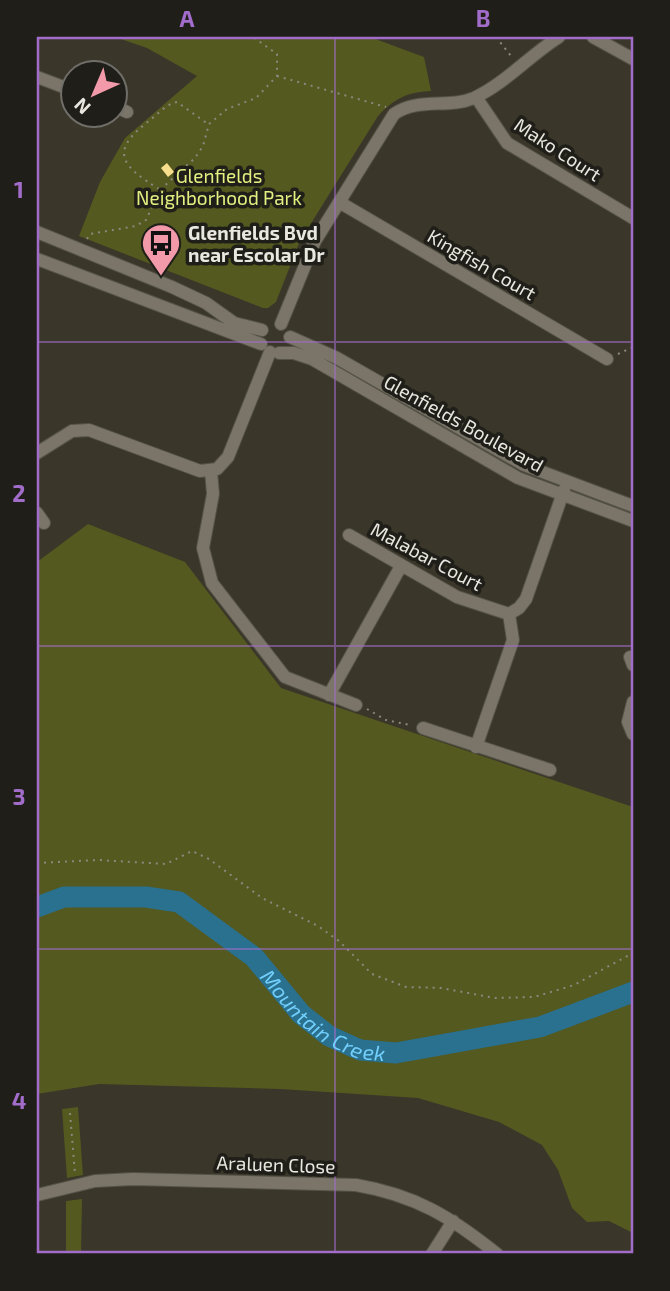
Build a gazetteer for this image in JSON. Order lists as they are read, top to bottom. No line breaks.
{"streets":{"street":["Mako Court","Kingfish Court","Glenfields Boulevard","Malabar Court","Araluen Close"]},"water":["Mountain Creek"],"parks":["Glenfields Neighborhood Park"],"places":{"bus stop":["Glenfields Bvd near Escolar Dr"]},"north":"bottom left","grid":{"columns":["A","B"],"rows":["1","2","3","4"]}}
